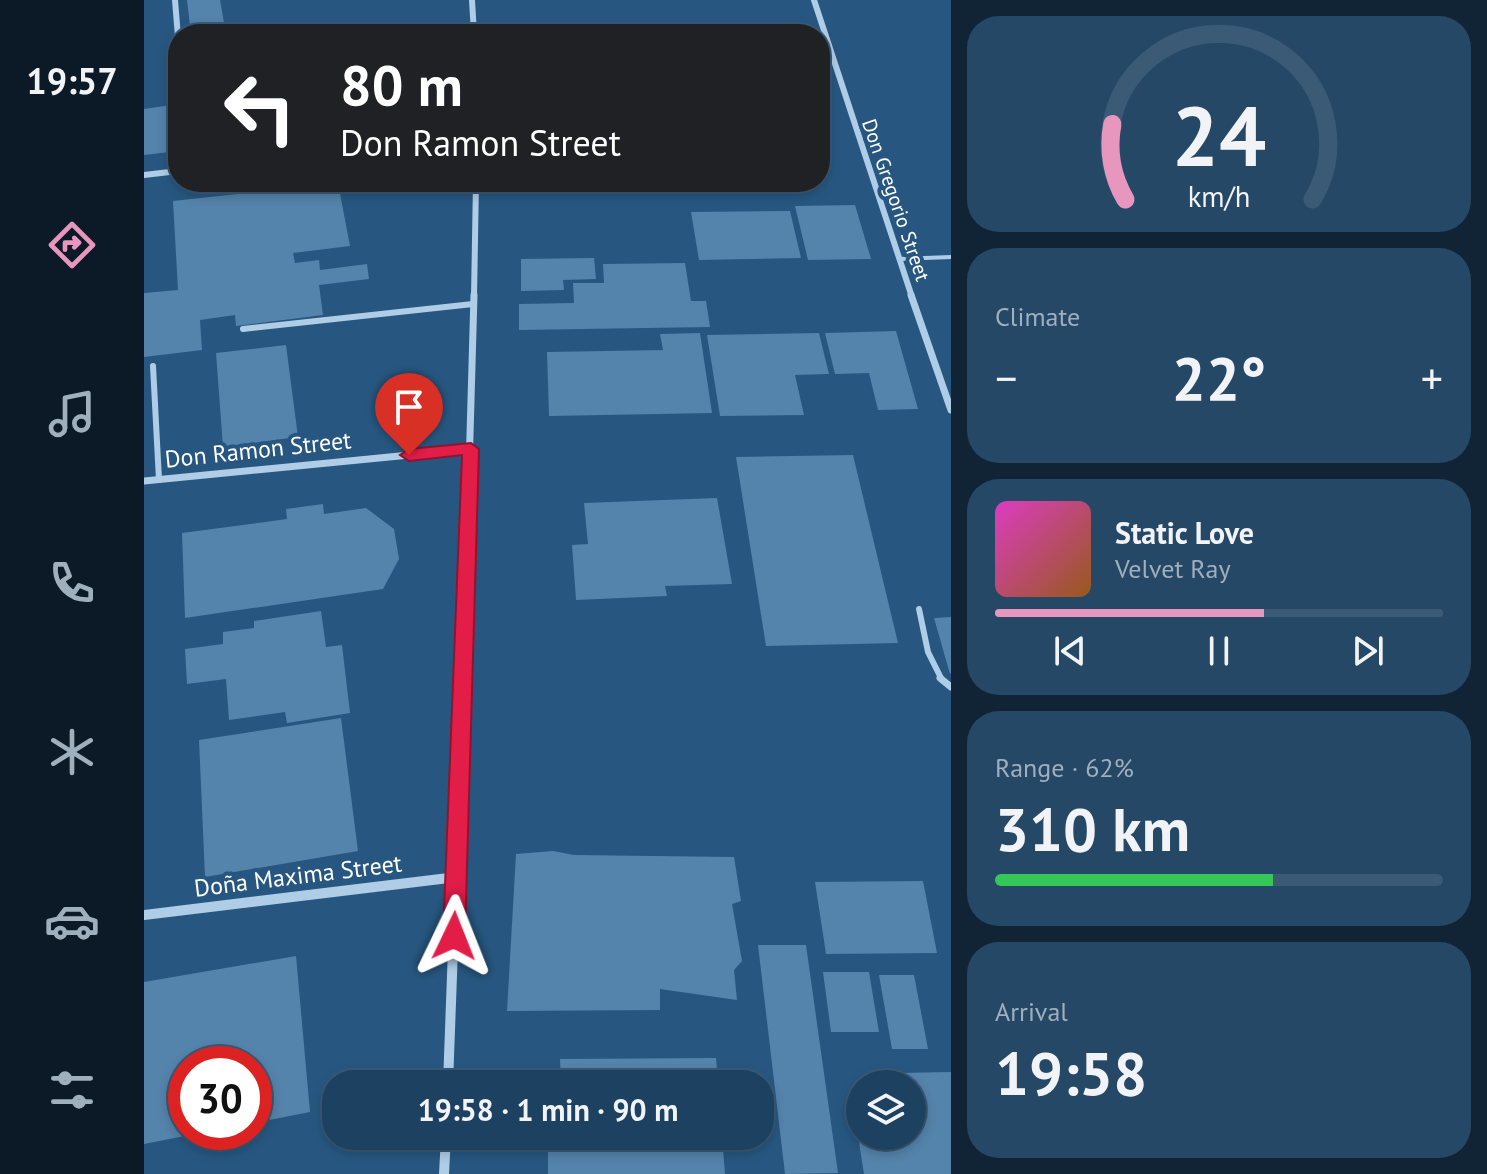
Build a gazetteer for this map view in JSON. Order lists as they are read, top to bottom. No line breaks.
{"streets":{"street":["Don Gregorio Street","Don Ramon Street","Doña Maxima Street"]},"page":{"tabs":"19:57","turn":["80 m","Don Ramon Street"],"tile":["Climate",["Range · 62%","310 km"],["Arrival","19:58"]],"heat":["−","22°","+"],"song":["Static Love","Velvet Ray"],"limit":"30","trip":"19:58 · 1 min · 90 m","gauge":["24","km/h"]}}
